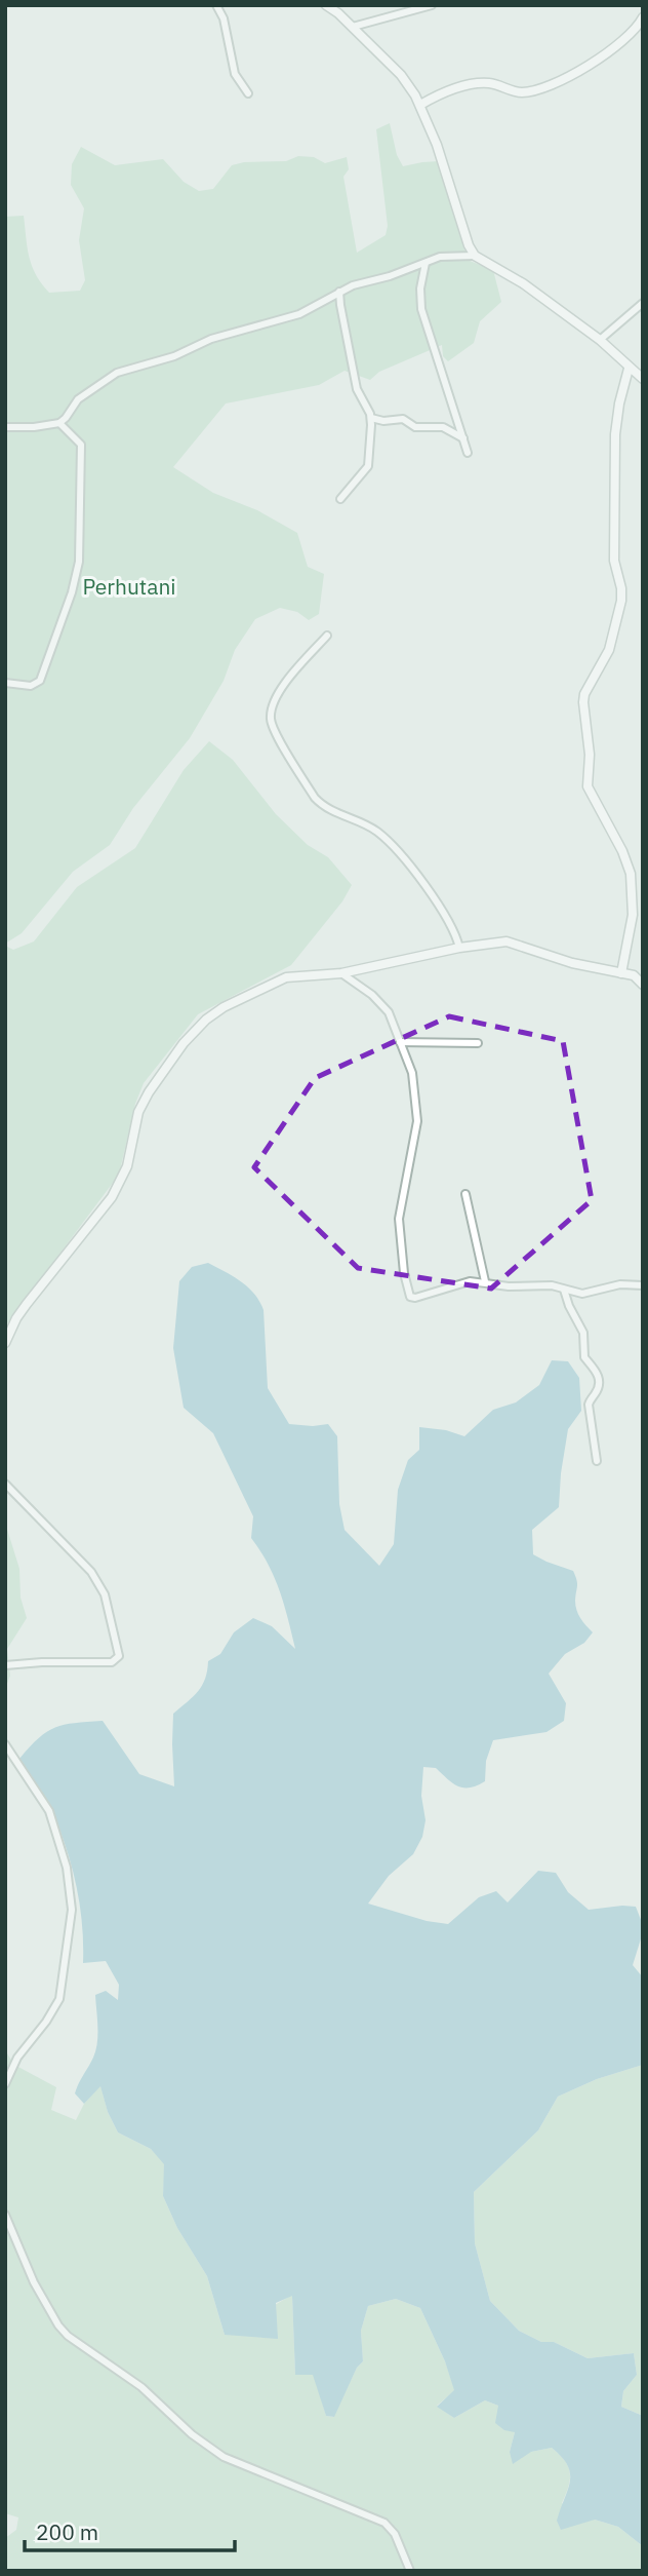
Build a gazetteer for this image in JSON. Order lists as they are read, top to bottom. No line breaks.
{"parks":["Perhutani"],"scale_bar":"200 m"}
